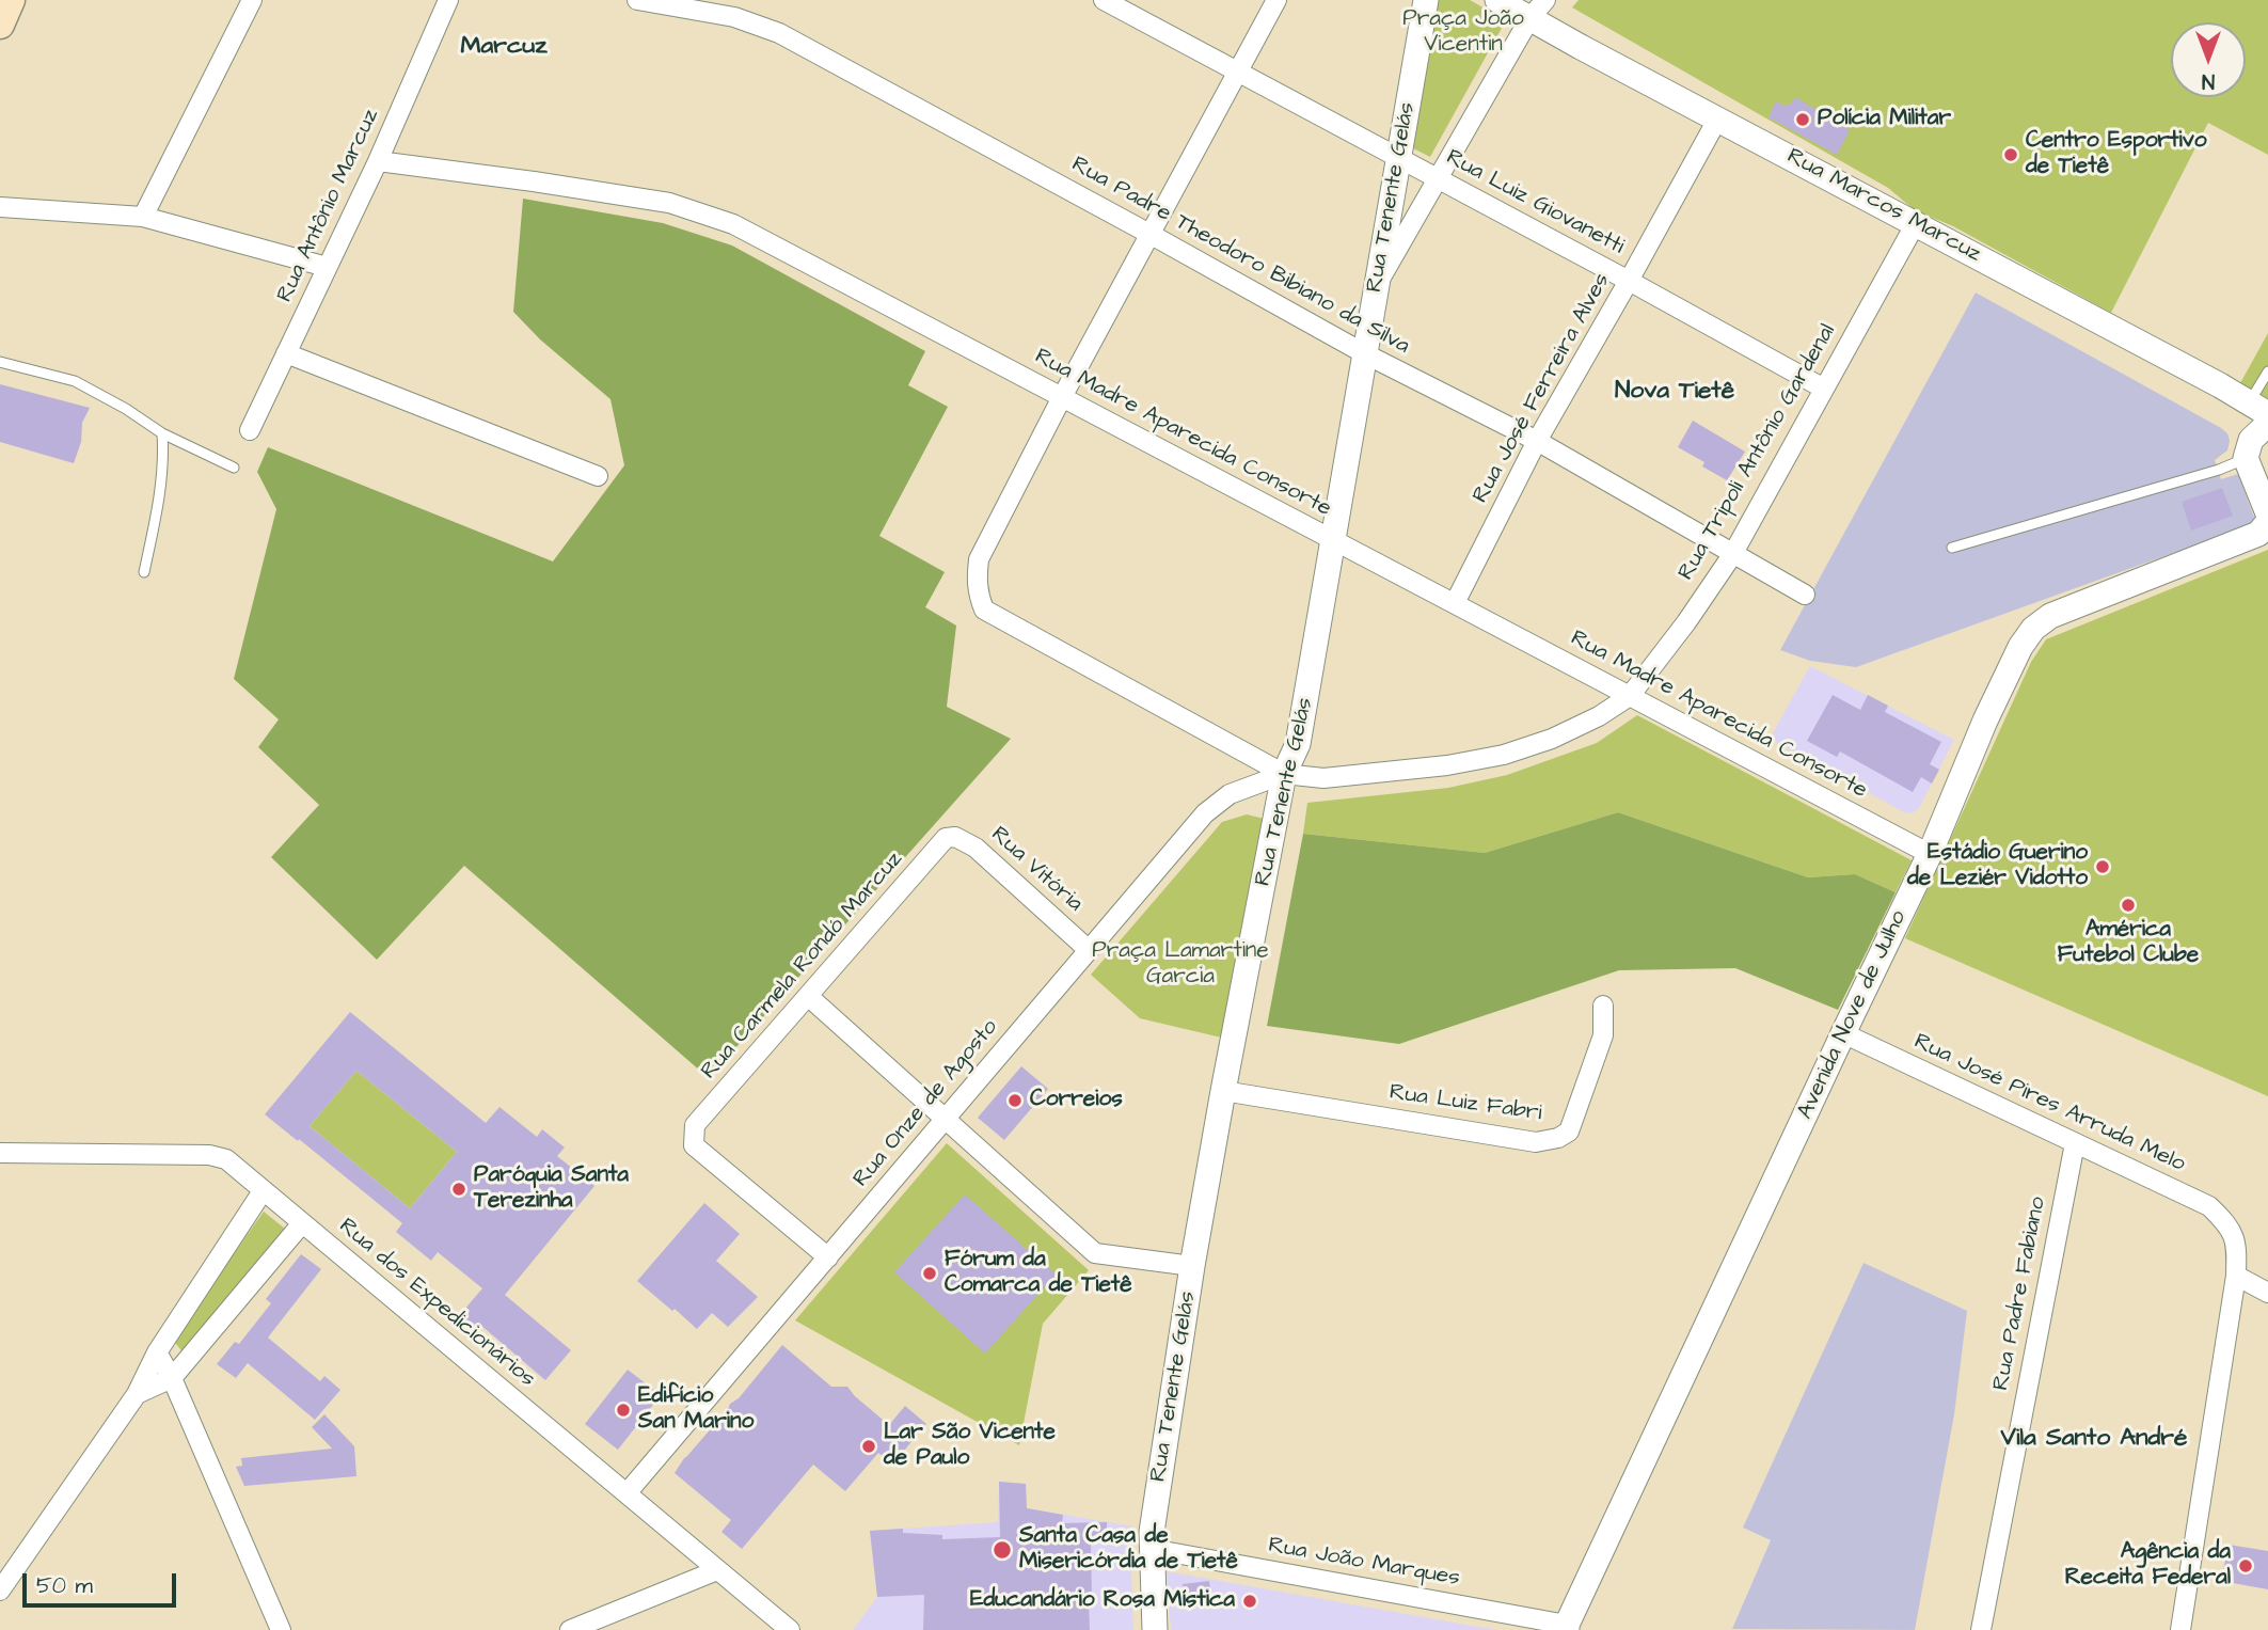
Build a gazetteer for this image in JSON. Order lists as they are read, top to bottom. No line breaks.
{"streets":{"street":["Rua Tenente Gelás","Rua Luiz Giovanetti","Rua Antônio Marcuz","Rua Marcos Marcuz","Rua Padre Theodoro Bibiano da Silva","Rua José Ferreira Alves","Rua Madre Aparecida Consorte","Rua Tripoli Antônio Gardenal","Rua Vitória","Rua Carmela Rondó Marcuz","Avenida Nove de Julho","Rua Onze de Agosto","Rua Luiz Fabri","Rua José Pires Arruda Melo","Rua Padre Fabiano","Rua dos Expedicionários","Rua João Marques"]},"crossings":[["Rua Tenente Gelás","Rua Luiz Giovanetti"],["Rua Tenente Gelás","Rua Padre Theodoro Bibiano da Silva"],["Rua Tenente Gelás","Rua Madre Aparecida Consorte"],["Rua Tenente Gelás","Rua Tripoli Antônio Gardenal"],["Rua Tenente Gelás","Rua Onze de Agosto"],["Rua Tenente Gelás","Rua Luiz Fabri"],["Rua Tenente Gelás","Rua João Marques"],["Rua Luiz Giovanetti","Rua José Ferreira Alves"],["Rua Luiz Giovanetti","Rua Tripoli Antônio Gardenal"],["Rua Antônio Marcuz","Rua Madre Aparecida Consorte"],["Rua Marcos Marcuz","Rua José Ferreira Alves"],["Rua Marcos Marcuz","Rua Tripoli Antônio Gardenal"],["Rua Padre Theodoro Bibiano da Silva","Rua José Ferreira Alves"],["Rua Padre Theodoro Bibiano da Silva","Rua Tripoli Antônio Gardenal"],["Rua José Ferreira Alves","Rua Madre Aparecida Consorte"],["Rua Madre Aparecida Consorte","Rua Tripoli Antônio Gardenal"],["Rua Madre Aparecida Consorte","Avenida Nove de Julho"],["Rua Tripoli Antônio Gardenal","Rua Onze de Agosto"],["Rua Vitória","Rua Carmela Rondó Marcuz"],["Rua Vitória","Rua Onze de Agosto"],["Rua Carmela Rondó Marcuz","Rua Onze de Agosto"],["Avenida Nove de Julho","Rua José Pires Arruda Melo"],["Avenida Nove de Julho","Rua João Marques"],["Rua Onze de Agosto","Rua dos Expedicionários"],["Rua José Pires Arruda Melo","Rua Padre Fabiano"]],"districts":["Marcuz","Nova Tietê","Vila Santo André"],"parks":["Praça João Vicentin","Praça Lamartine Garcia"],"places":["Polícia Militar","Centro Esportivo de Tietê","Estádio Guerino de Leziér Vidotto","América Futebol Clube","Correios","Paróquia Santa Terezinha","Fórum da Comarca de Tietê","Edifício San Marino","Lar São Vicente de Paulo","Santa Casa de Misericórdia de Tietê","Agência da Receita Federal","Educandário Rosa Mística"],"scale_bar":"50 m","north":"bottom"}
